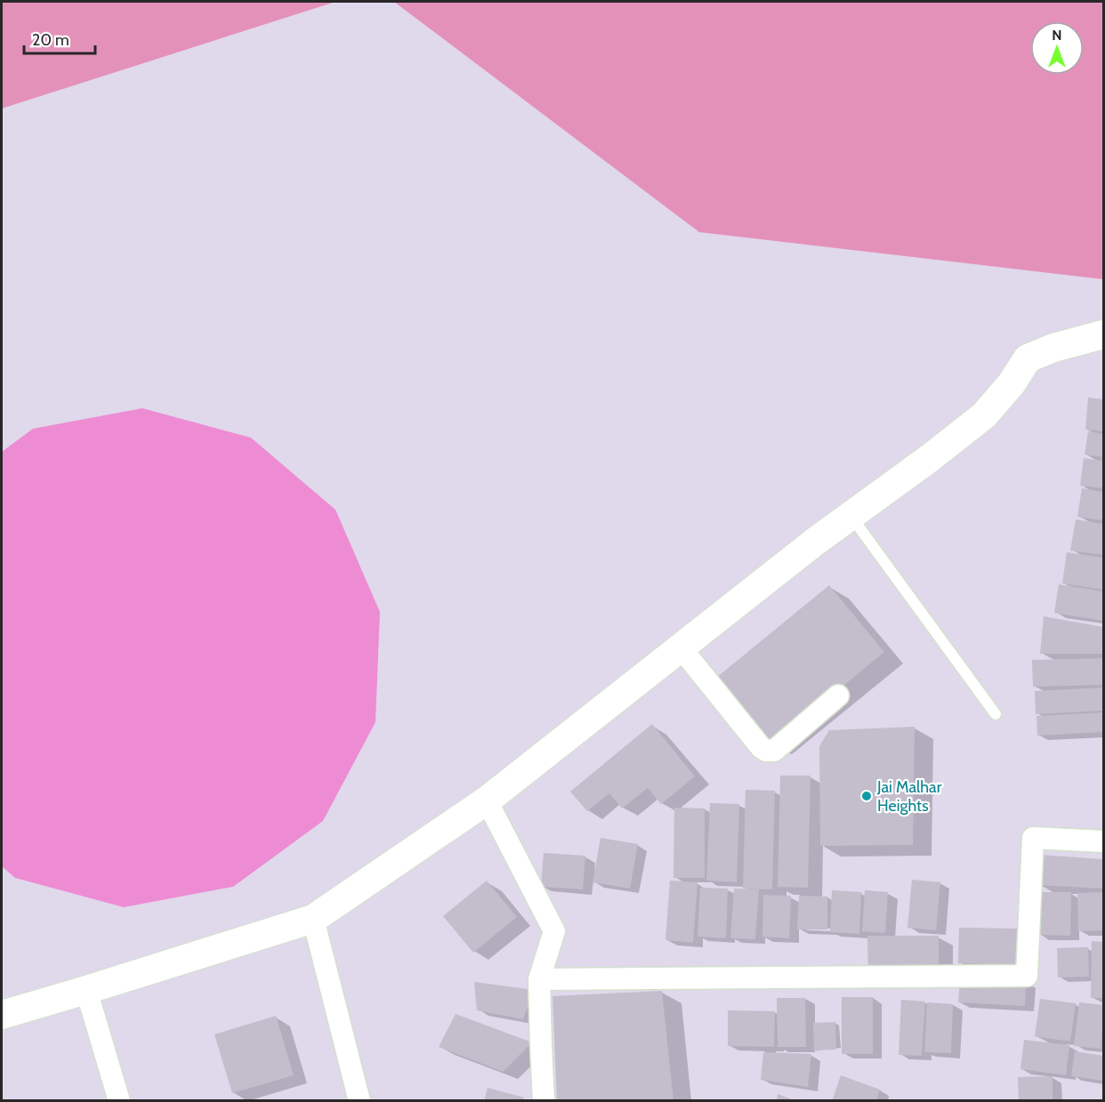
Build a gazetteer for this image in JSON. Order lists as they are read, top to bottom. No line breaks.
{"places":["Jai Malhar Heights"],"scale_bar":"20 m","north":"top"}
